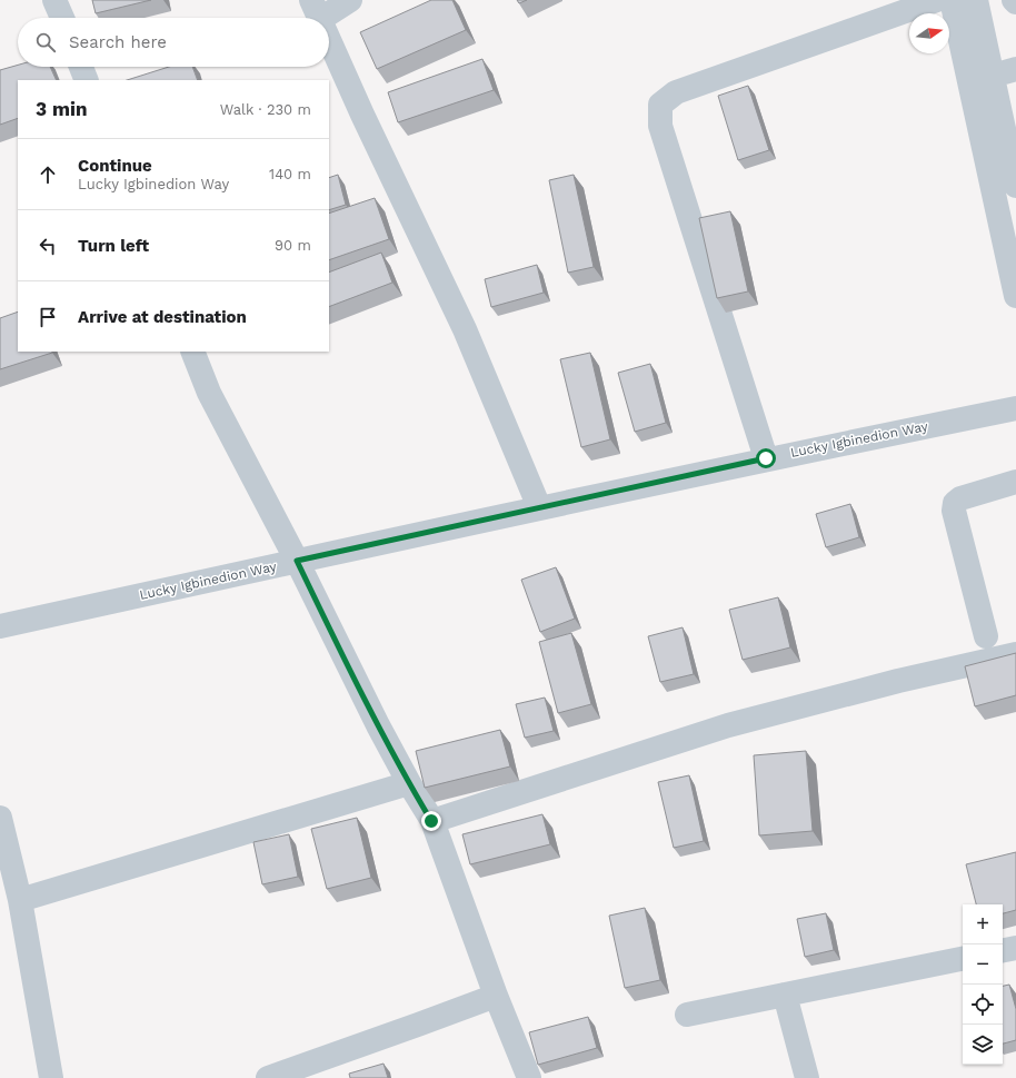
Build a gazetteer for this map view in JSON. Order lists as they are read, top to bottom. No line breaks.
{"streets":{"street":["Lucky Igbinedion Way"]},"north":"right","page":{"search":"Search here","heading":["3 min","Walk · 230 m"],"list":[["Continue","Lucky Igbinedion Way","140 m"],["Turn left","90 m"],"Arrive at destination"],"map_buttons":["+","−"]}}
